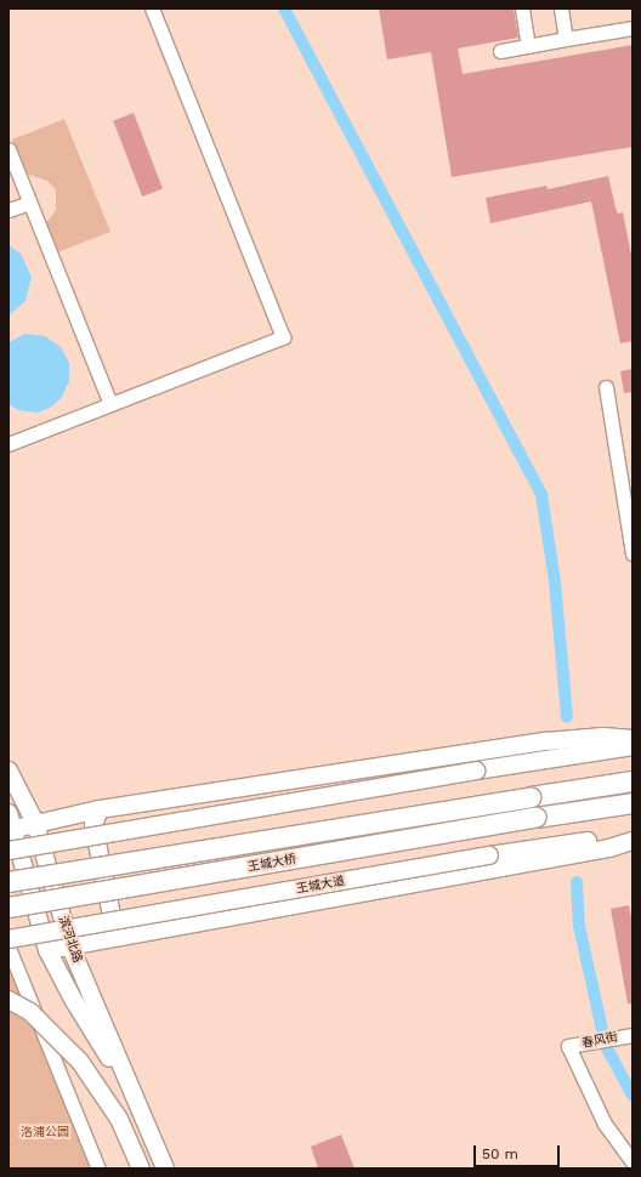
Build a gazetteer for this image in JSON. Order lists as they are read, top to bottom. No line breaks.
{"streets":{"highway":["王城大桥"],"main road":["王城大道","滨河北路"],"street":["春风街"]},"parks":["洛浦公园"],"scale_bar":"50 m"}
